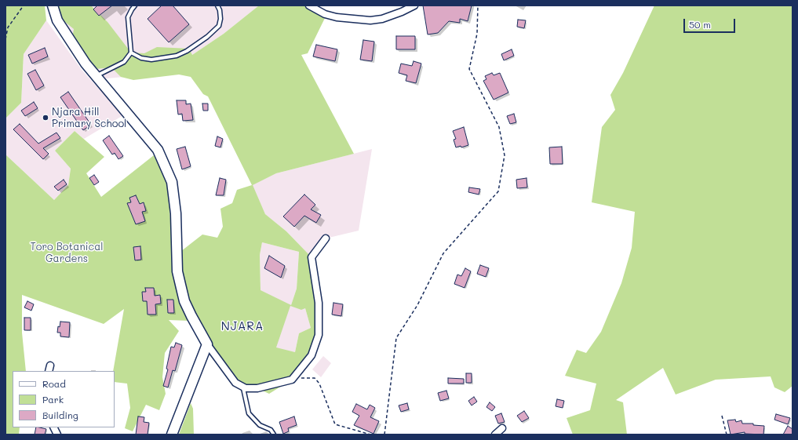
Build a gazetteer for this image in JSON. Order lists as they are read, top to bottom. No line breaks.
{"districts":["NJARA"],"parks":["Toro Botanical Gardens"],"places":["Njara Hill Primary School"],"legend":["Road","Park","Building"],"scale_bar":"50 m"}
